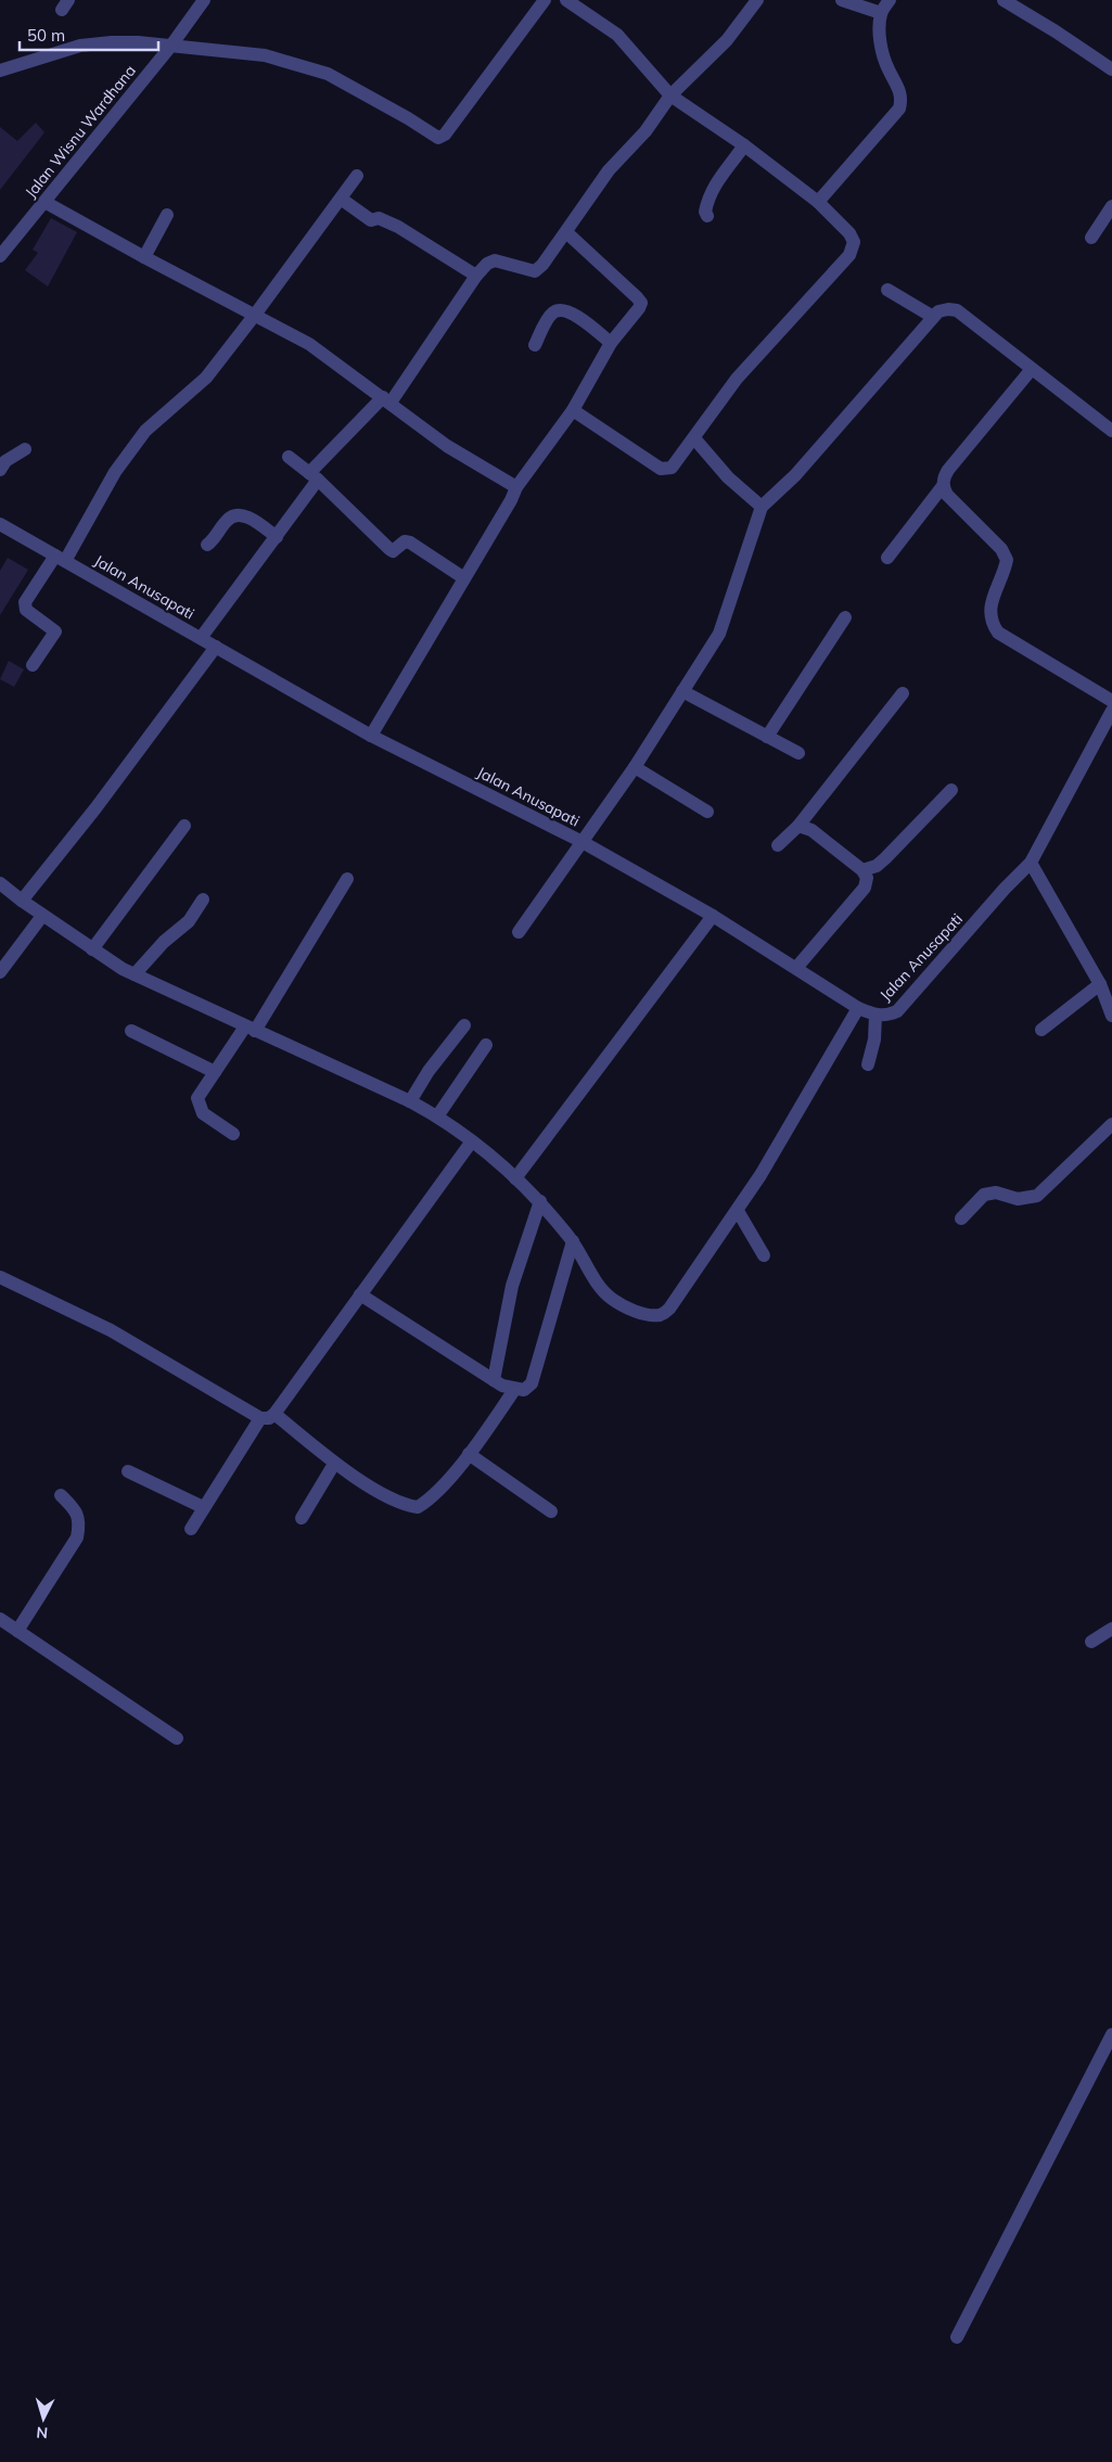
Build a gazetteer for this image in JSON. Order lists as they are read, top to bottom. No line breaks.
{"streets":{"street":["Jalan Wisnu Wardhana","Jalan Anusapati"]},"scale_bar":"50 m","north":"bottom"}
